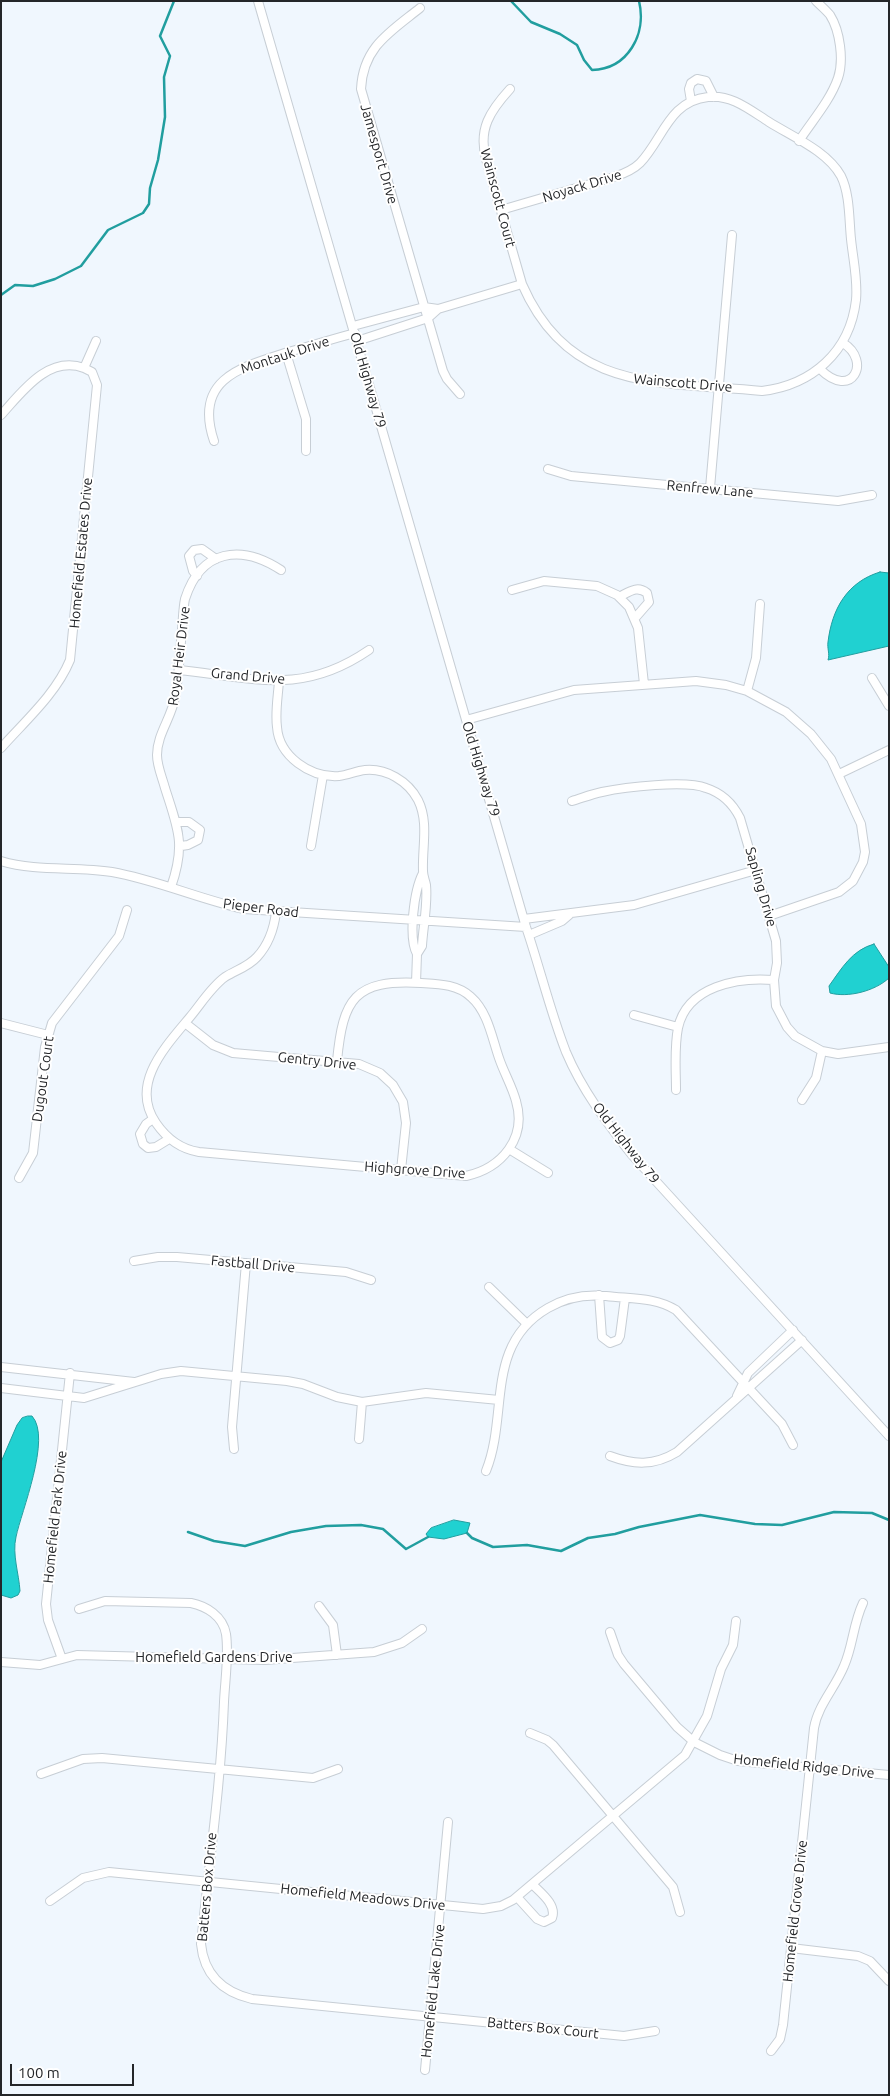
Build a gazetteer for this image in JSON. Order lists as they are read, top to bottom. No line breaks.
{"streets":{"street":["Jamesport Drive","Noyack Drive","Wainscott Court","Montauk Drive","Old Highway 79","Wainscott Drive","Renfrew Lane","Homefield Estates Drive","Royal Heir Drive","Grand Drive","Sapling Drive","Pieper Road","Gentry Drive","Dugout Court","Highgrove Drive","Fastball Drive","Homefield Park Drive","Homefield Gardens Drive","Homefield Ridge Drive","Batters Box Drive","Homefield Meadows Drive","Homefield Grove Drive","Homefield Lake Drive","Batters Box Court"]},"crossings":[["Noyack Drive","Wainscott Court"],["Noyack Drive","Wainscott Drive"],["Wainscott Court","Wainscott Drive"],["Montauk Drive","Old Highway 79"],["Old Highway 79","Pieper Road"],["Royal Heir Drive","Grand Drive"],["Royal Heir Drive","Pieper Road"],["Pieper Road","Highgrove Drive"],["Gentry Drive","Highgrove Drive"],["Homefield Park Drive","Homefield Gardens Drive"],["Homefield Gardens Drive","Batters Box Drive"],["Homefield Ridge Drive","Homefield Meadows Drive"],["Homefield Ridge Drive","Homefield Grove Drive"],["Batters Box Drive","Homefield Meadows Drive"],["Batters Box Drive","Homefield Lake Drive"],["Batters Box Drive","Batters Box Court"],["Homefield Meadows Drive","Homefield Lake Drive"],["Homefield Lake Drive","Batters Box Court"]],"scale_bar":"100 m"}
